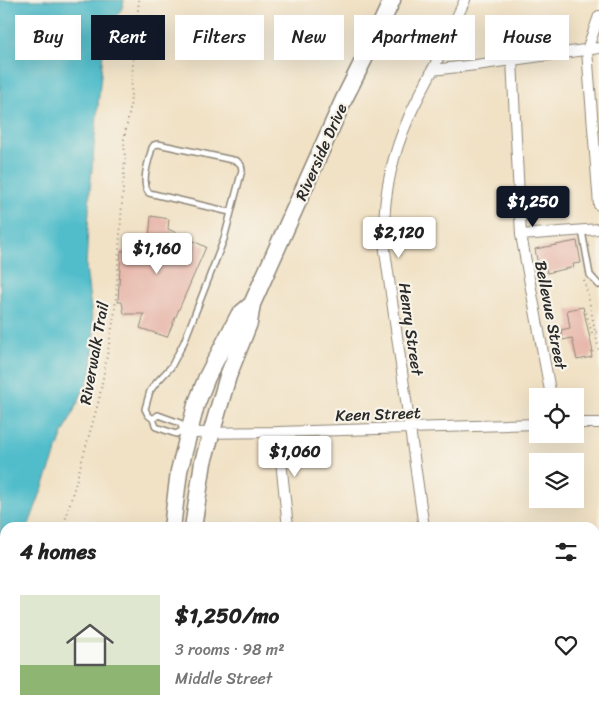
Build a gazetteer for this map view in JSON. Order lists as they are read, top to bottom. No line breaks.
{"streets":{"main road":["Riverside Drive"],"street":["Bellevue Street","Henry Street","Keen Street"],"path":["Riverwalk Trail"]},"crossings":[["Riverside Drive","Keen Street"],["Henry Street","Keen Street"]],"page":{"chip":["Buy","Rent","Filters","New","Apartment","House"],"price":["$1,250","$2,120","$1,160","$1,060"],"heading":"4 homes","list":[{"name":"$1,250/mo","note":"3 rooms · 98 m² · Middle Street"}]}}
